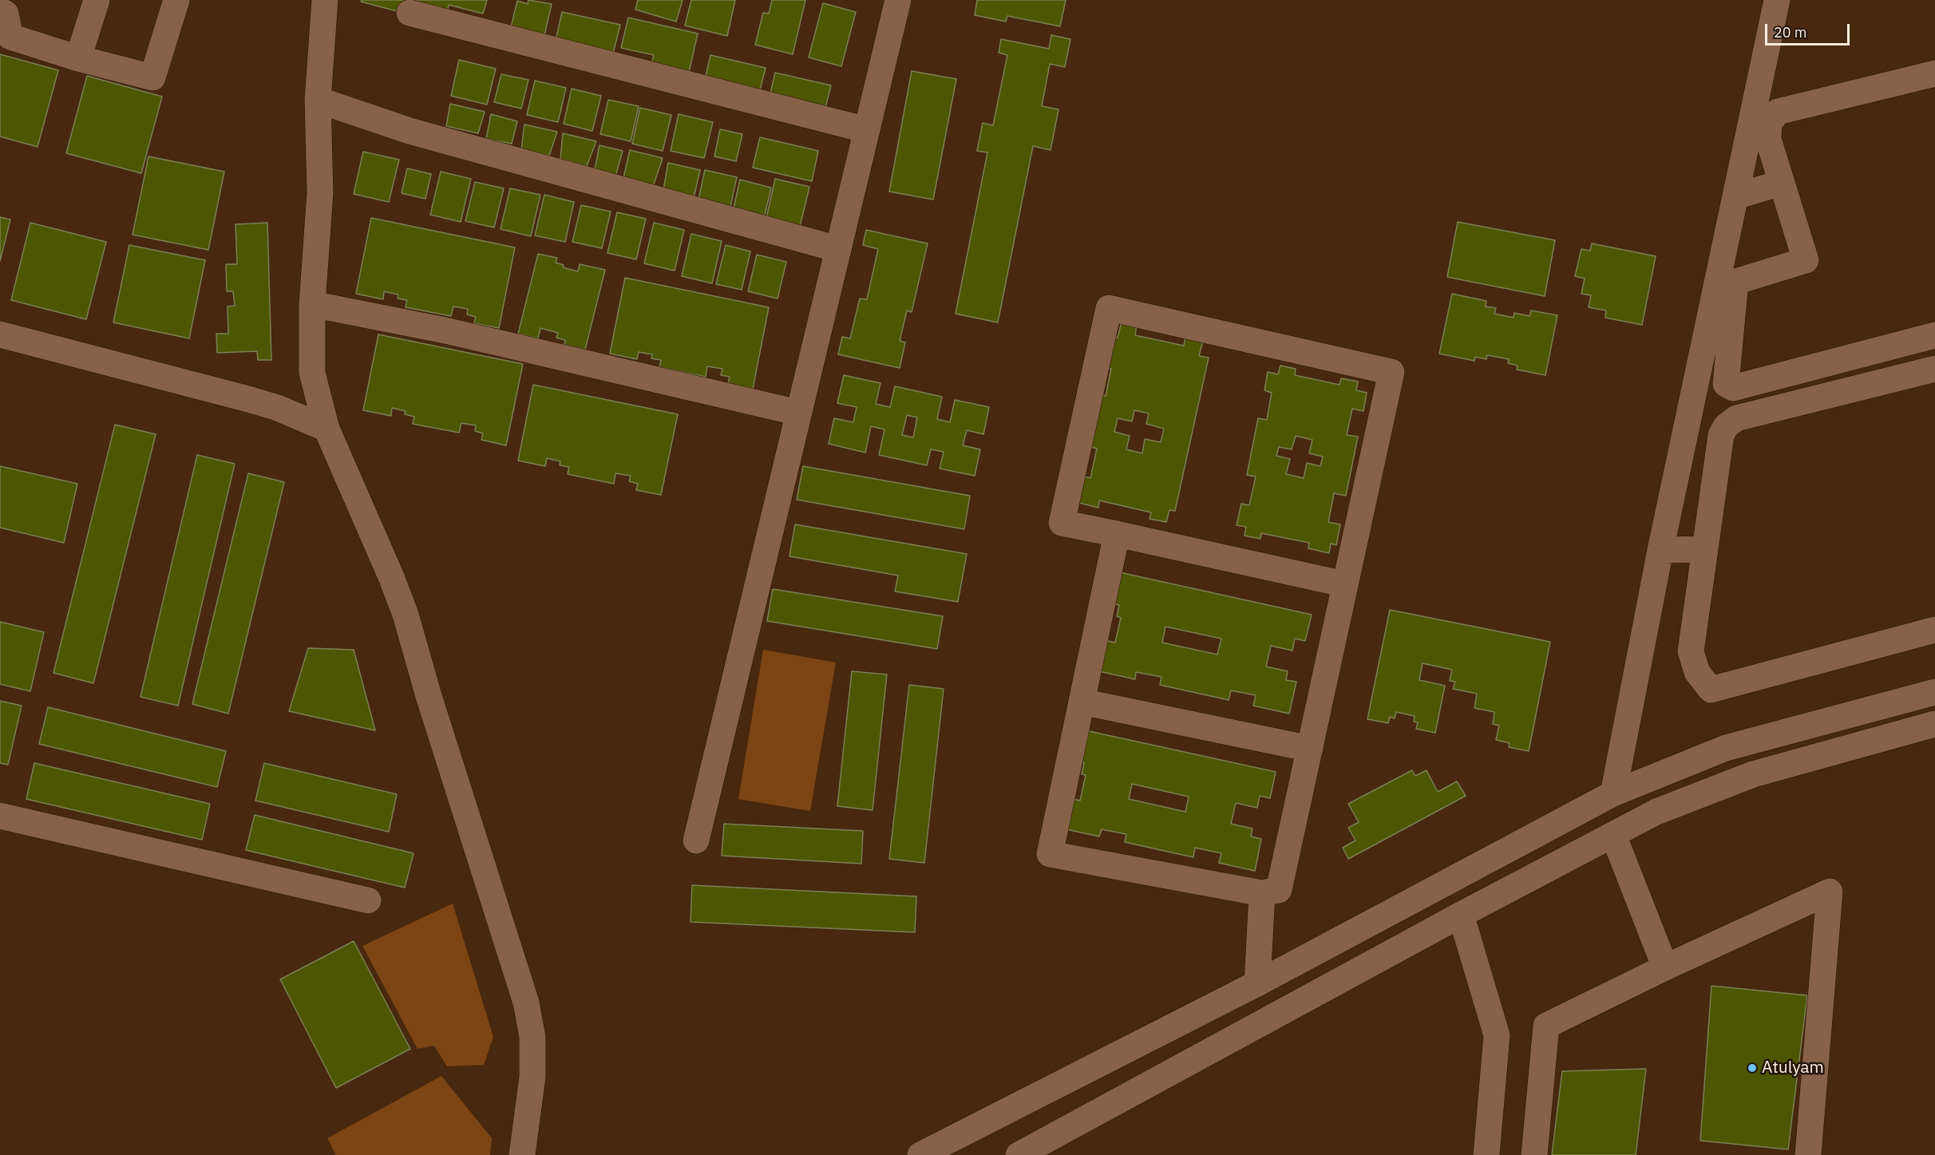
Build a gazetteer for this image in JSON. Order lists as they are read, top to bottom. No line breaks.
{"places":["Atulyam"],"scale_bar":"20 m"}
